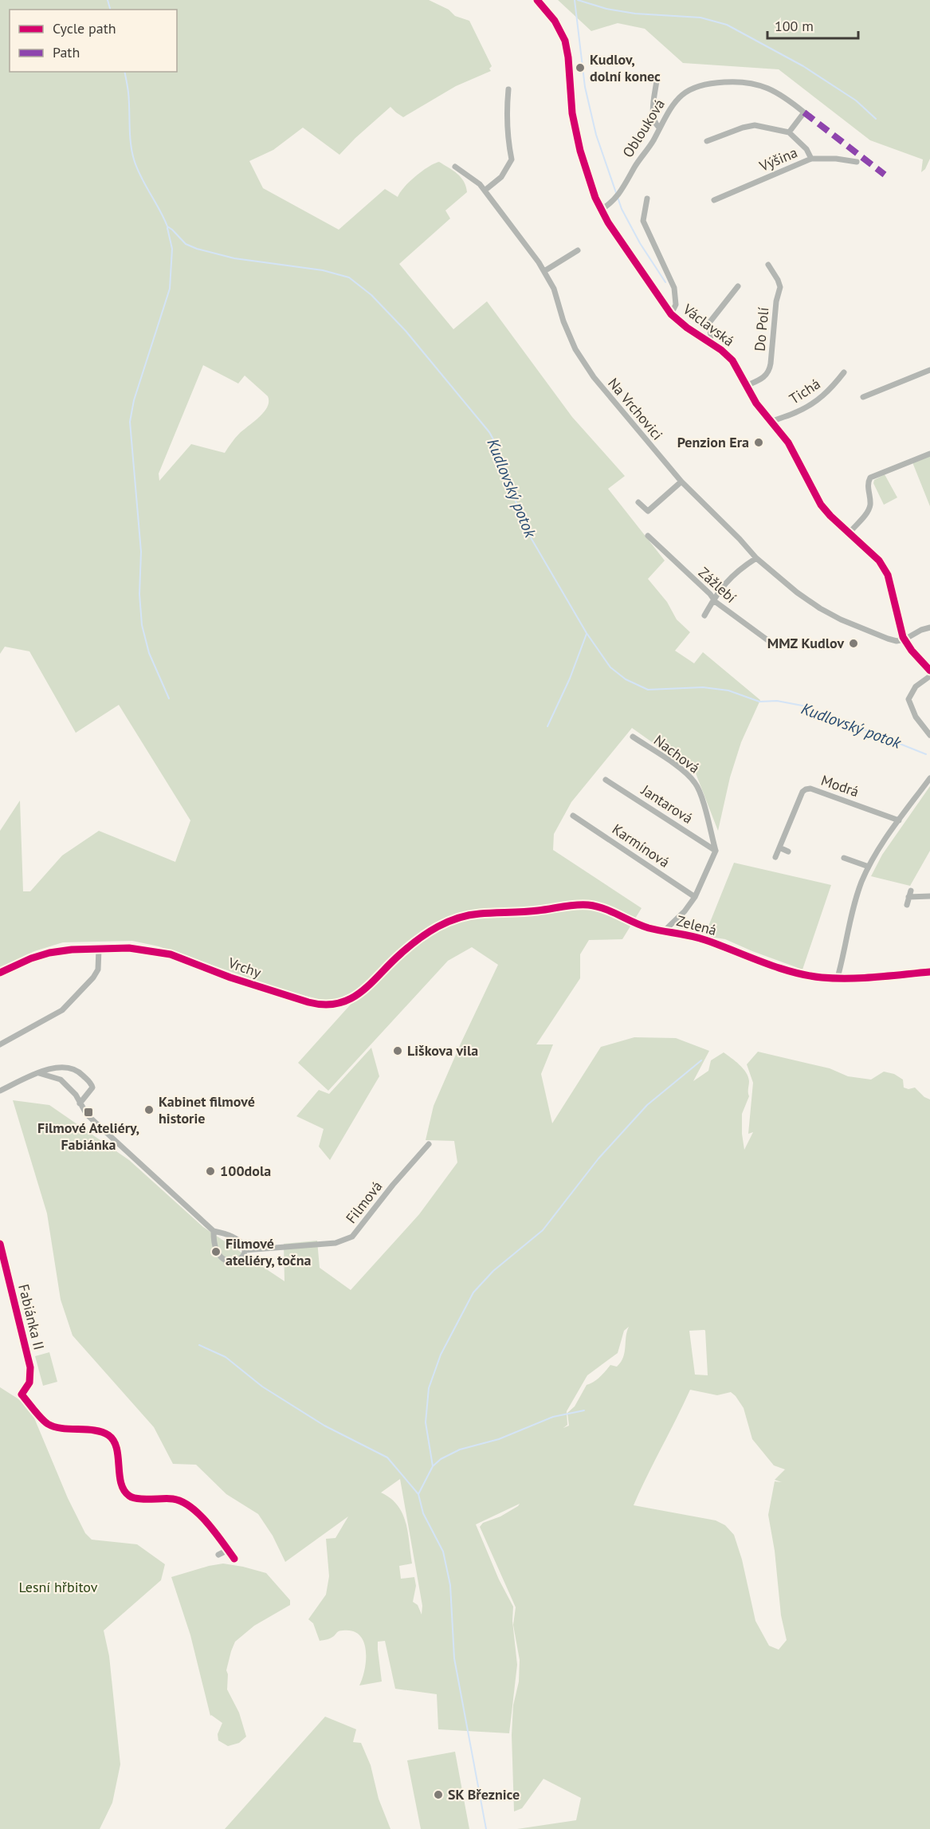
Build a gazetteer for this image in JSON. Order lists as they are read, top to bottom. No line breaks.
{"streets":{"street":["Oblouková","Výšina","Václavská","Do Polí","Tichá","Na Vrchovici","Zážlebí","Nachová","Modrá","Jantarová","Karmínová","Zelená","Vrchy","Filmová","Fabiánka II"]},"crossings":[["Oblouková","Václavská"],["Václavská","Do Polí"],["Václavská","Tichá"],["Václavská","Na Vrchovici"],["Nachová","Jantarová"],["Zelená","Vrchy"]],"water":["Kudlovský potok"],"parks":["Lesní hřbitov"],"places":{"other":["Kudlov, dolní konec","Penzion Era","MMZ Kudlov","Liškova vila","Kabinet filmové historie","100dola","Filmové ateliéry, točna","SK Březnice"],"transit":["Filmové Ateliéry, Fabiánka"]},"legend":["Cycle path","Path"],"scale_bar":"100 m"}
